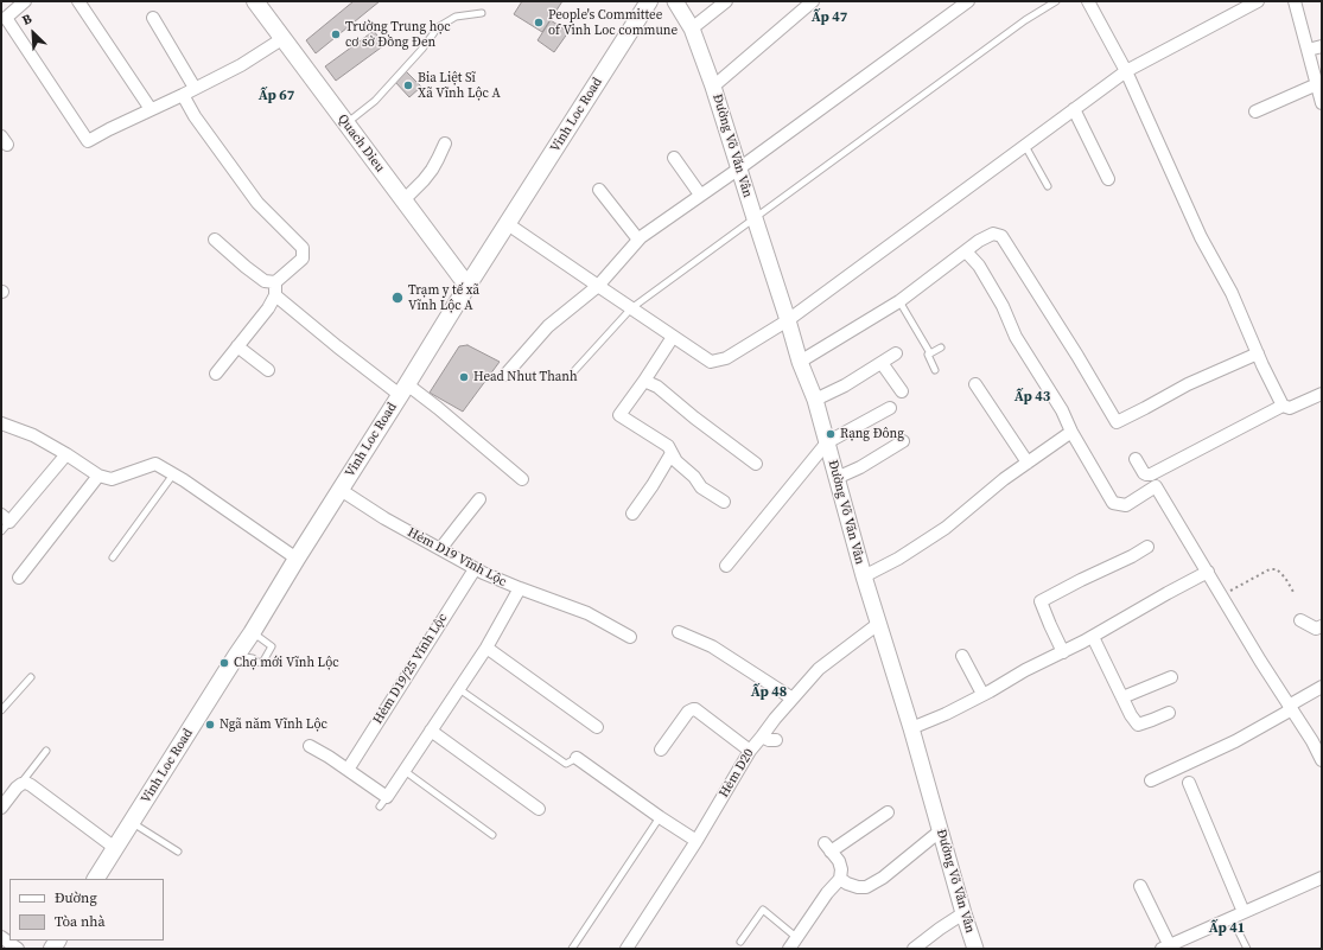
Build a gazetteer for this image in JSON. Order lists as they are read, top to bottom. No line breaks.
{"streets":{"main road":["Vinh Loc Road","Quach Dieu"],"street":["Đường Võ Văn Vân","Hẻm D19 Vĩnh Lộc","Hẻm D19/25 Vĩnh Lộc","Hẻm D20"]},"crossings":[["Vinh Loc Road","Quach Dieu"],["Vinh Loc Road","Hẻm D19 Vĩnh Lộc"],["Đường Võ Văn Vân","Hẻm D20"],["Hẻm D19 Vĩnh Lộc","Hẻm D19/25 Vĩnh Lộc"]],"districts":["Ấp 47","Ấp 67","Ấp 43","Ấp 48","Ấp 41"],"places":["People's Committee of Vinh Loc commune","Trường Trung học cơ sở Đồng Đen","Bia Liệt Sĩ Xã Vĩnh Lộc A","Trạm y tế xã Vĩnh Lộc A","Head Nhut Thanh","Rạng Đông","Chợ mới Vĩnh Lộc","Ngã năm Vĩnh Lộc"],"legend":["Đường","Tòa nhà"],"north":"top left"}
